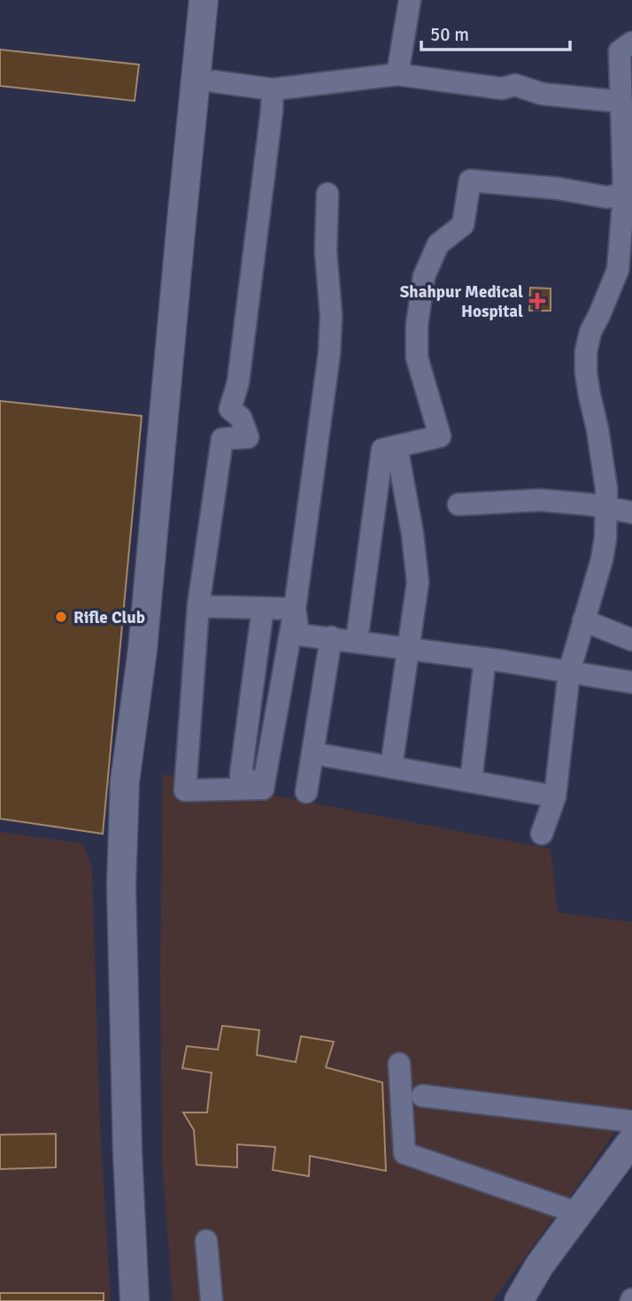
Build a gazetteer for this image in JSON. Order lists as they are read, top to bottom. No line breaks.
{"places":{"health":["Shahpur Medical Hospital"],"other":["Rifle Club"]},"scale_bar":"50 m"}
